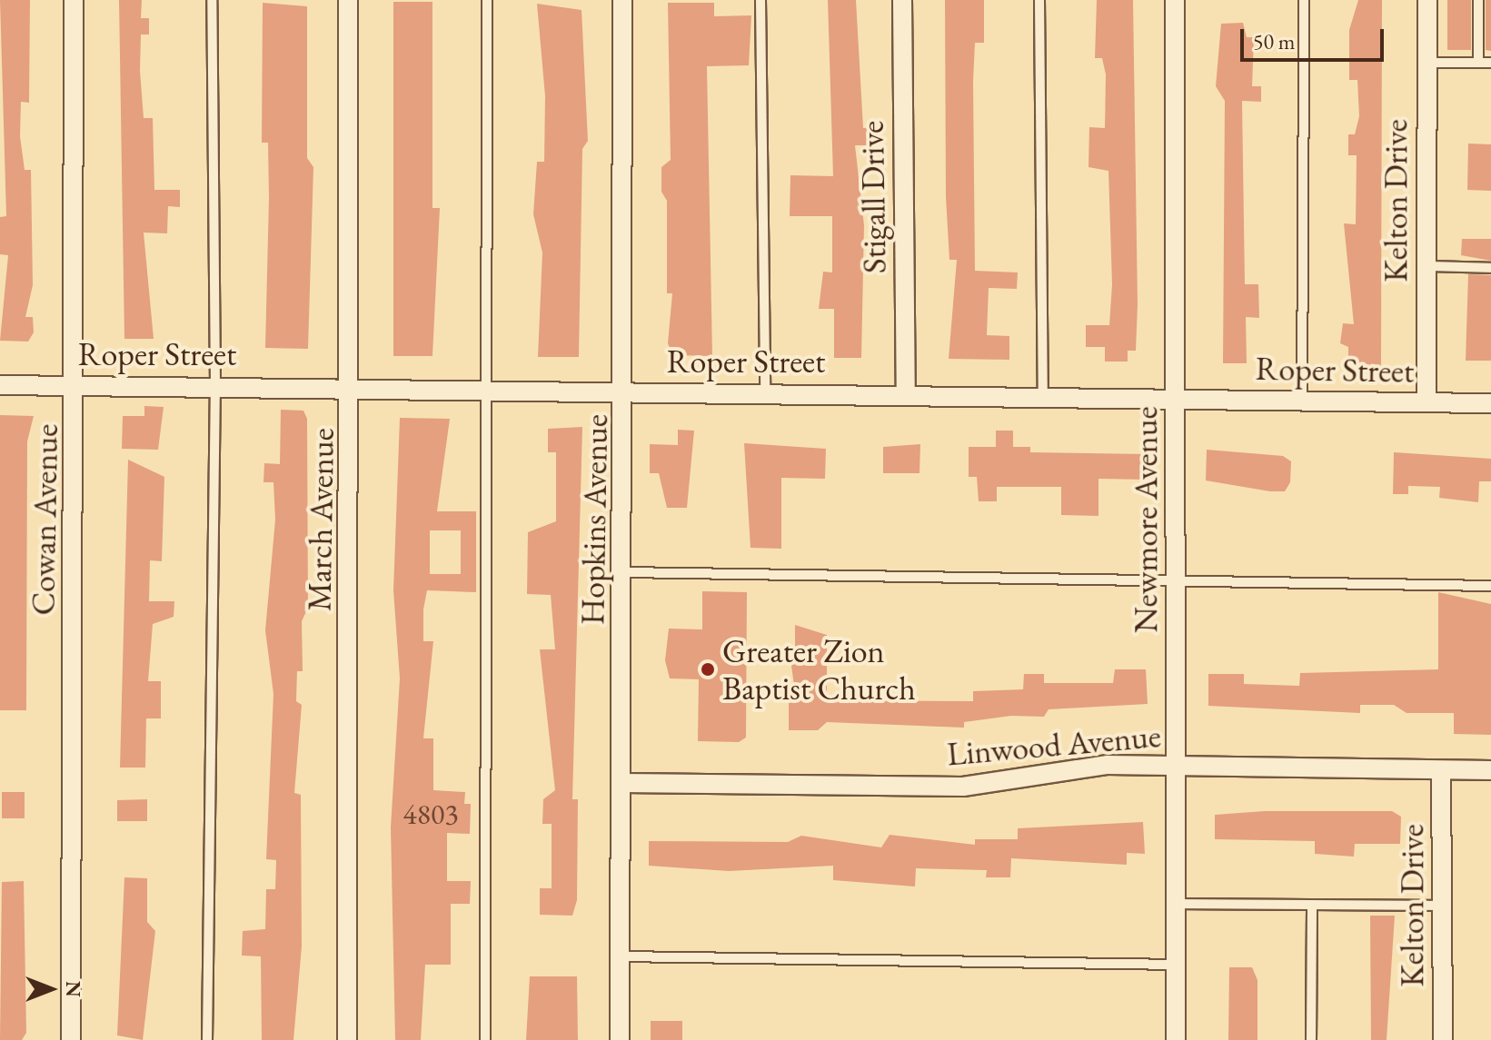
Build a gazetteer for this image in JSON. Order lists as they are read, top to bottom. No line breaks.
{"streets":{"street":["Stigall Drive","Kelton Drive","Roper Street","Cowan Avenue","March Avenue","Hopkins Avenue","Newmore Avenue","Linwood Avenue"]},"crossings":[["Stigall Drive","Roper Street"],["Kelton Drive","Roper Street"],["Kelton Drive","Linwood Avenue"],["Roper Street","Cowan Avenue"],["Roper Street","March Avenue"],["Roper Street","Hopkins Avenue"],["Roper Street","Newmore Avenue"],["Hopkins Avenue","Linwood Avenue"],["Newmore Avenue","Linwood Avenue"]],"places":["Greater Zion Baptist Church"],"house_numbers":["4803"],"scale_bar":"50 m","north":"right"}
